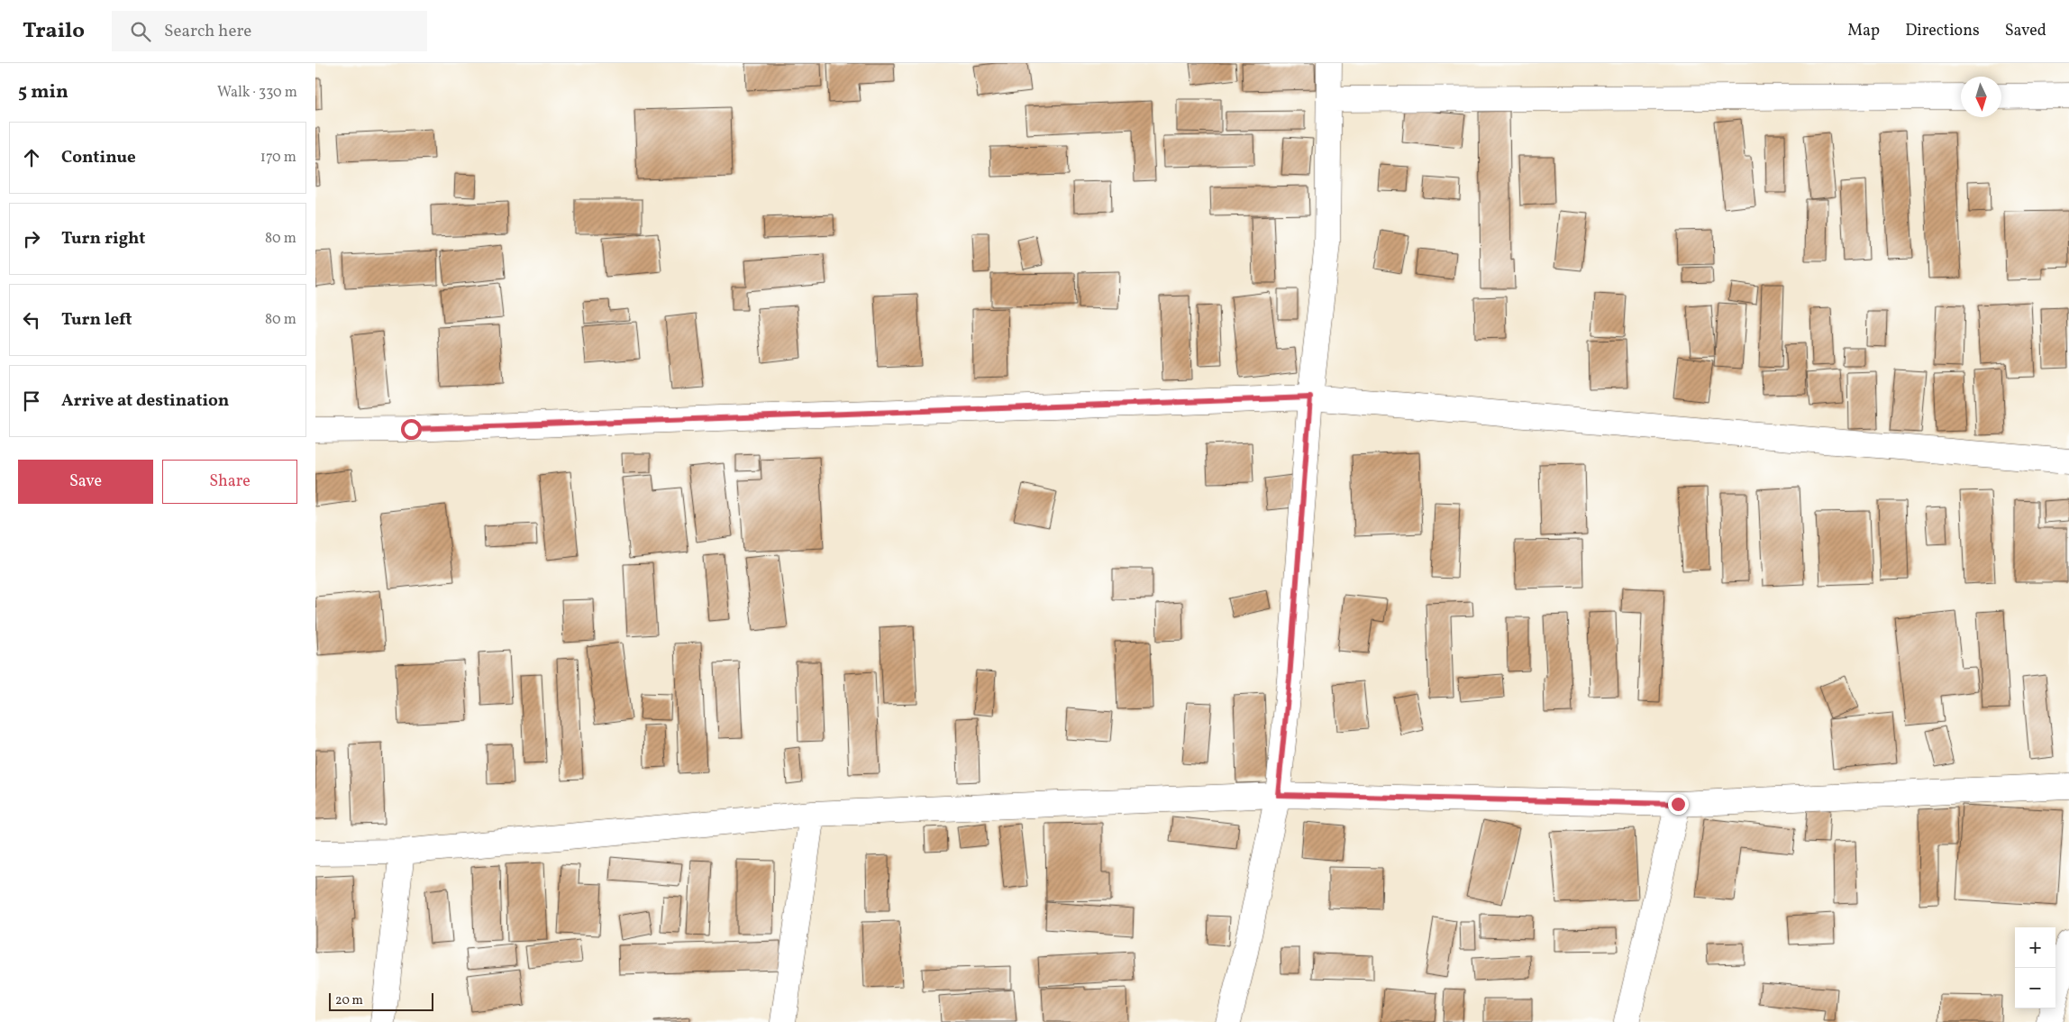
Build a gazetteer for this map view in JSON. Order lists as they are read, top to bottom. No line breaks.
{"scale_bar":"20 m","north":"bottom","page":{"header":"Trailo","search":"Search here","nav":["Map","Directions","Saved"],"heading":["5 min","Walk · 330 m"],"list":[["Continue","170 m"],["Turn right","80 m"],["Turn left","80 m"],"Arrive at destination"],"buttons":["Save","Share"],"map_buttons":["+","−"],"scale":"20 m"}}
